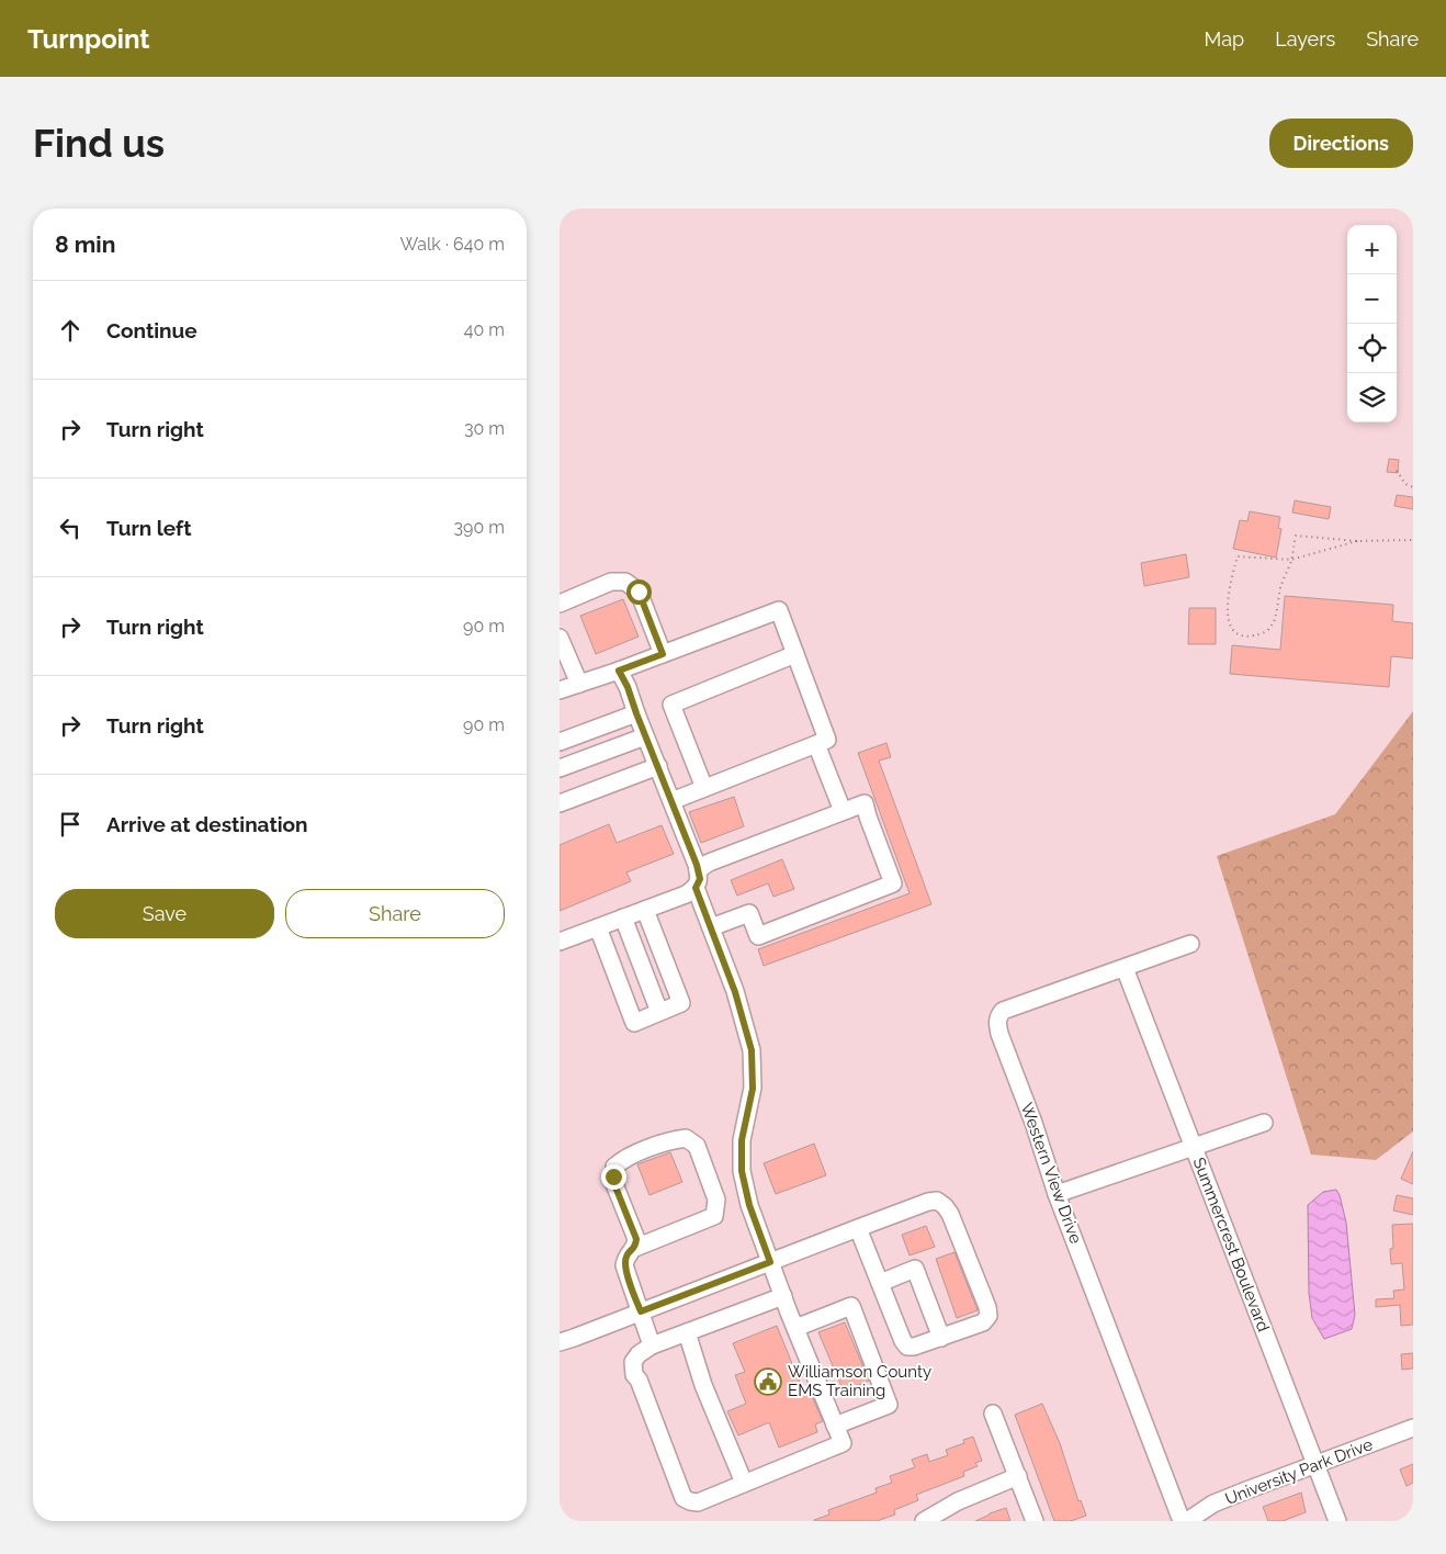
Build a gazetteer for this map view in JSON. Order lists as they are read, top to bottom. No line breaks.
{"streets":{"street":["Western View Drive","Summercrest Boulevard","University Park Drive"]},"crossings":[["Western View Drive","Summercrest Boulevard"],["Summercrest Boulevard","University Park Drive"]],"places":{"public building":["Williamson County EMS Training"]},"page":{"header":"Turnpoint","nav":["Map","Layers","Share"],"buttons":["Directions",["Save","Share"]],"title":"Find us","heading":["8 min","Walk · 640 m"],"map_buttons":["+","−"],"list":[["Continue","40 m"],["Turn right","30 m"],["Turn left","390 m"],["Turn right","90 m"],["Turn right","90 m"],"Arrive at destination"]}}
